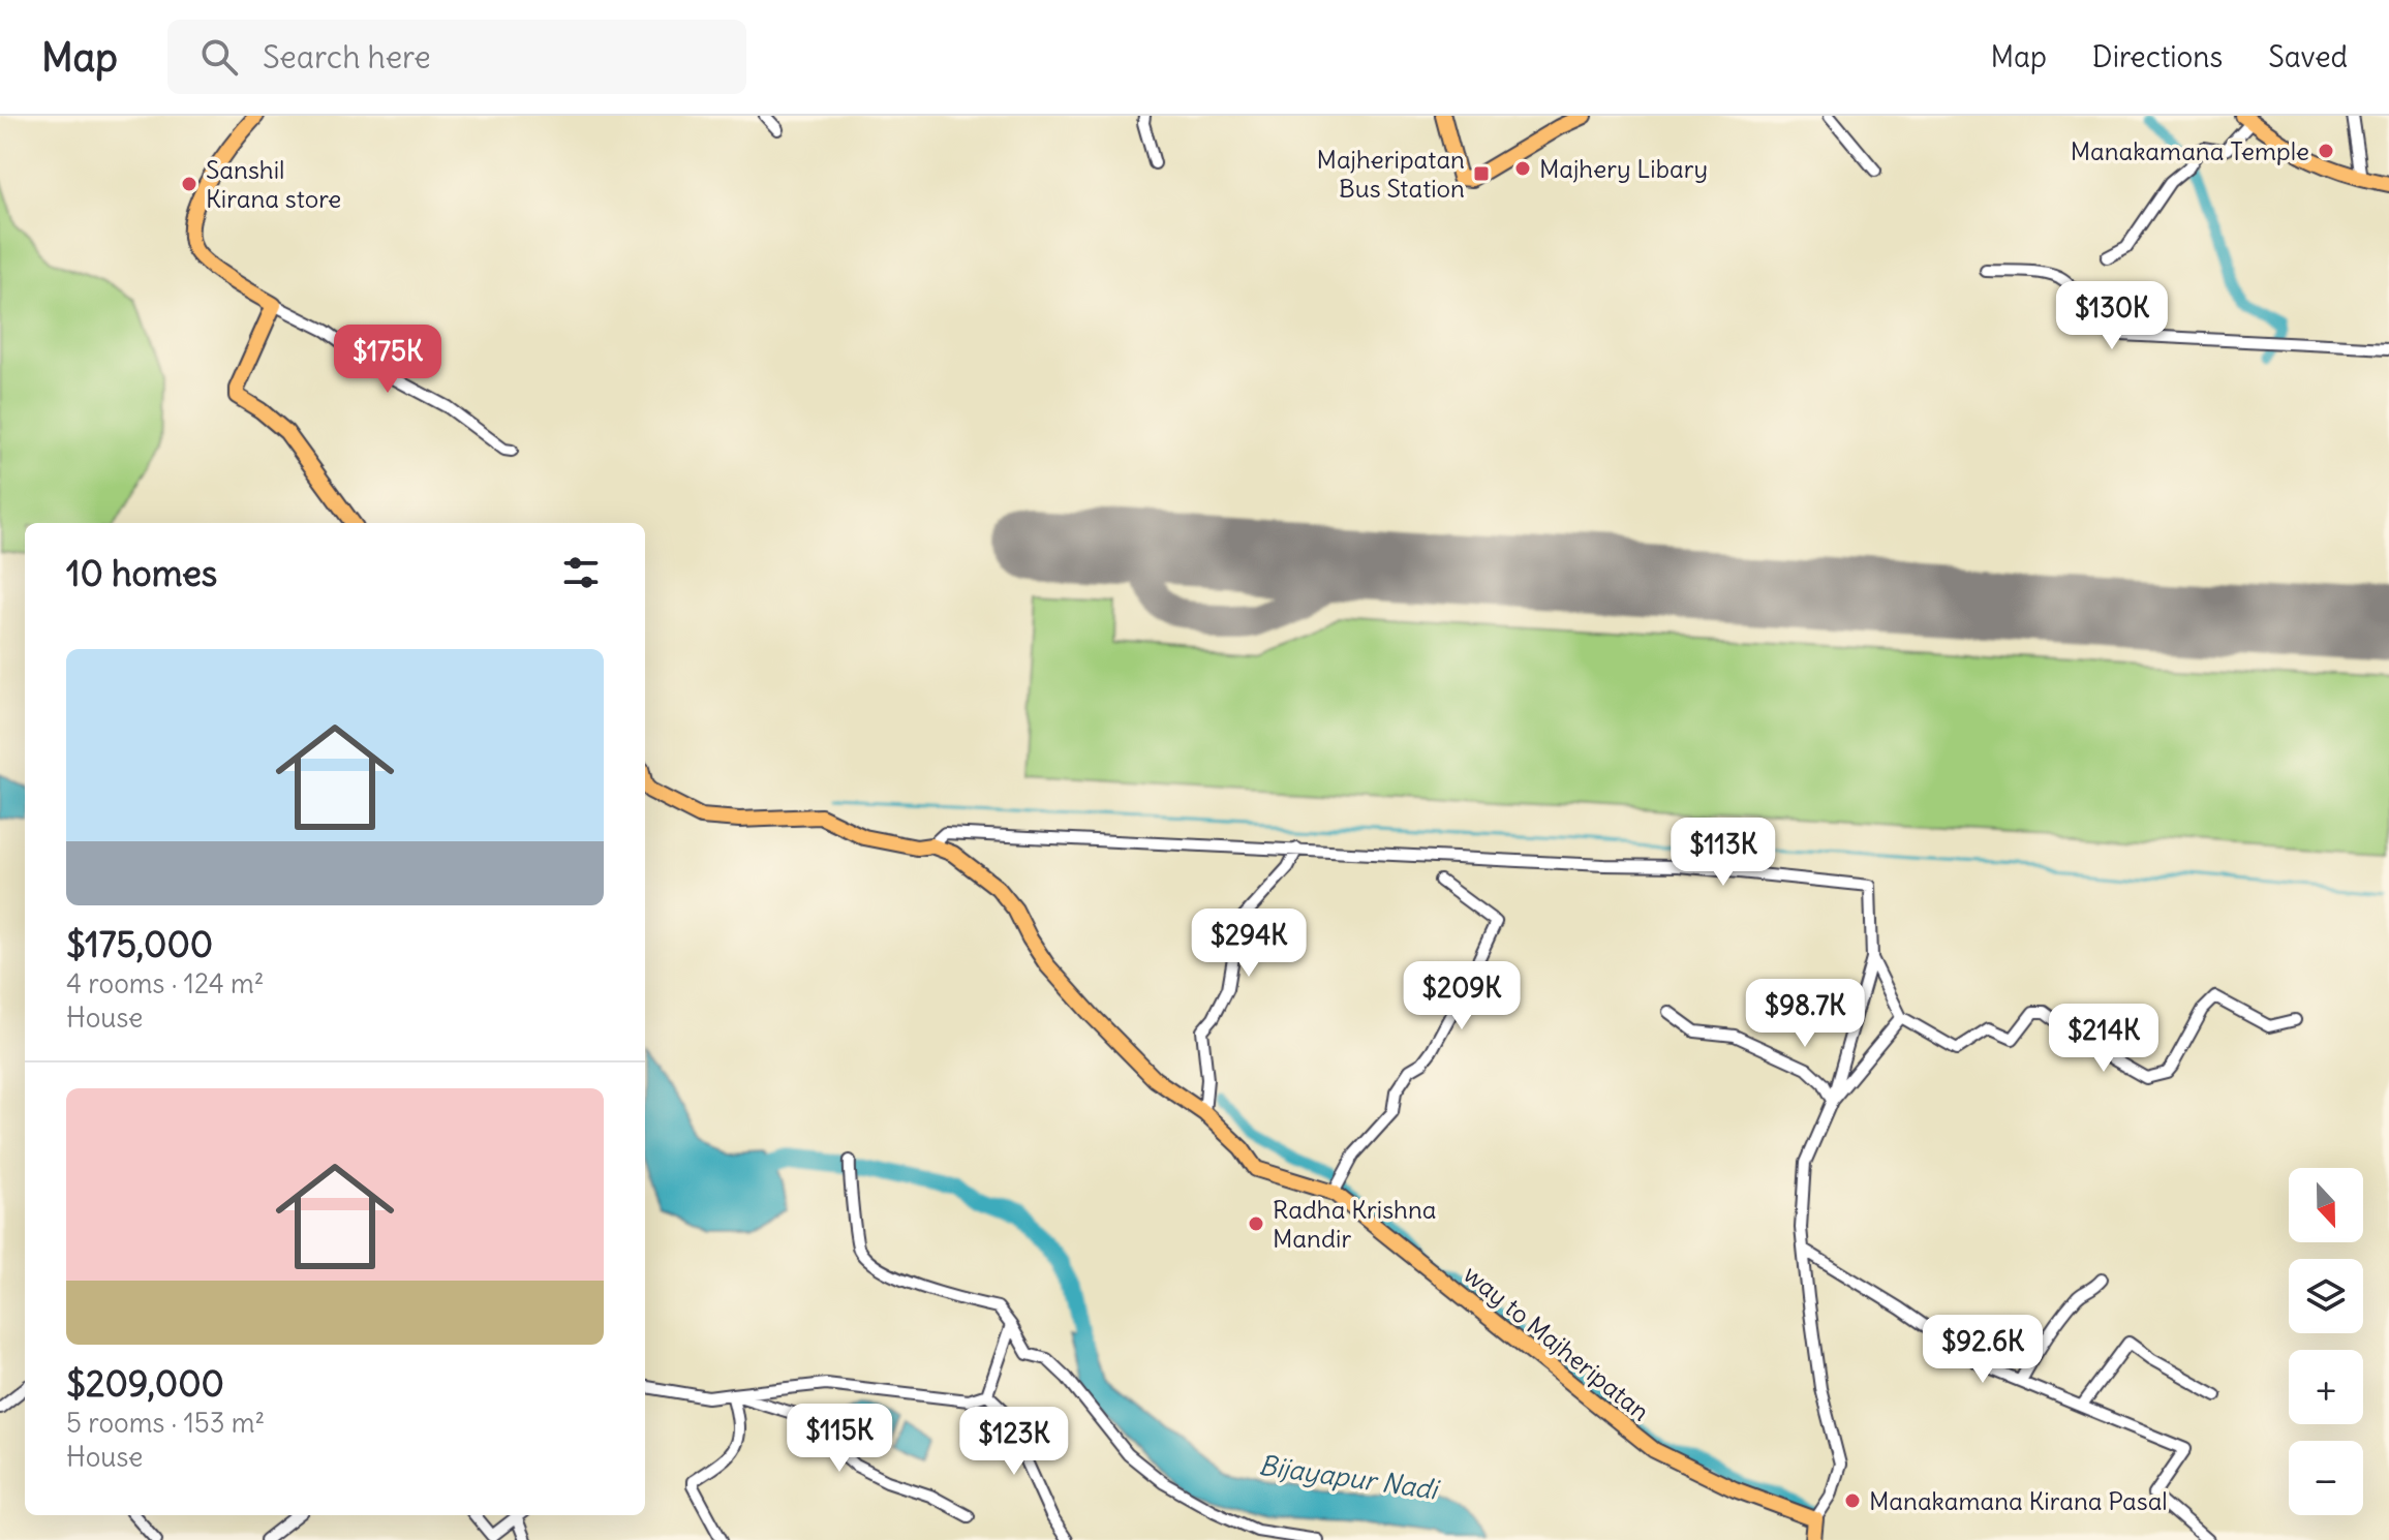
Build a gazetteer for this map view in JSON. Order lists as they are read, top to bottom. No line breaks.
{"streets":{"main road":["way to Majheripatan"]},"water":["Bijayapur Nadi"],"places":{"other":["Manakamana Temple","Majhery Libary","Sanshil Kirana store","Radha Krishna Mandir","Manakamana Kirana Pasal"],"transit":["Majheripatan Bus Station"]},"north":"bottom","page":{"header":"Map","search":"Search here","nav":["Map","Directions","Saved"],"price":["$130K","$175K","$113K","$294K","$209K","$98.7K","$214K","$92.6K","$115K","$123K"],"heading":"10 homes","list":[{"name":"$175,000","note":"4 rooms · 124 m² · House"},{"name":"$209,000","note":"5 rooms · 153 m² · House"}],"map_buttons":["+","−"]}}
